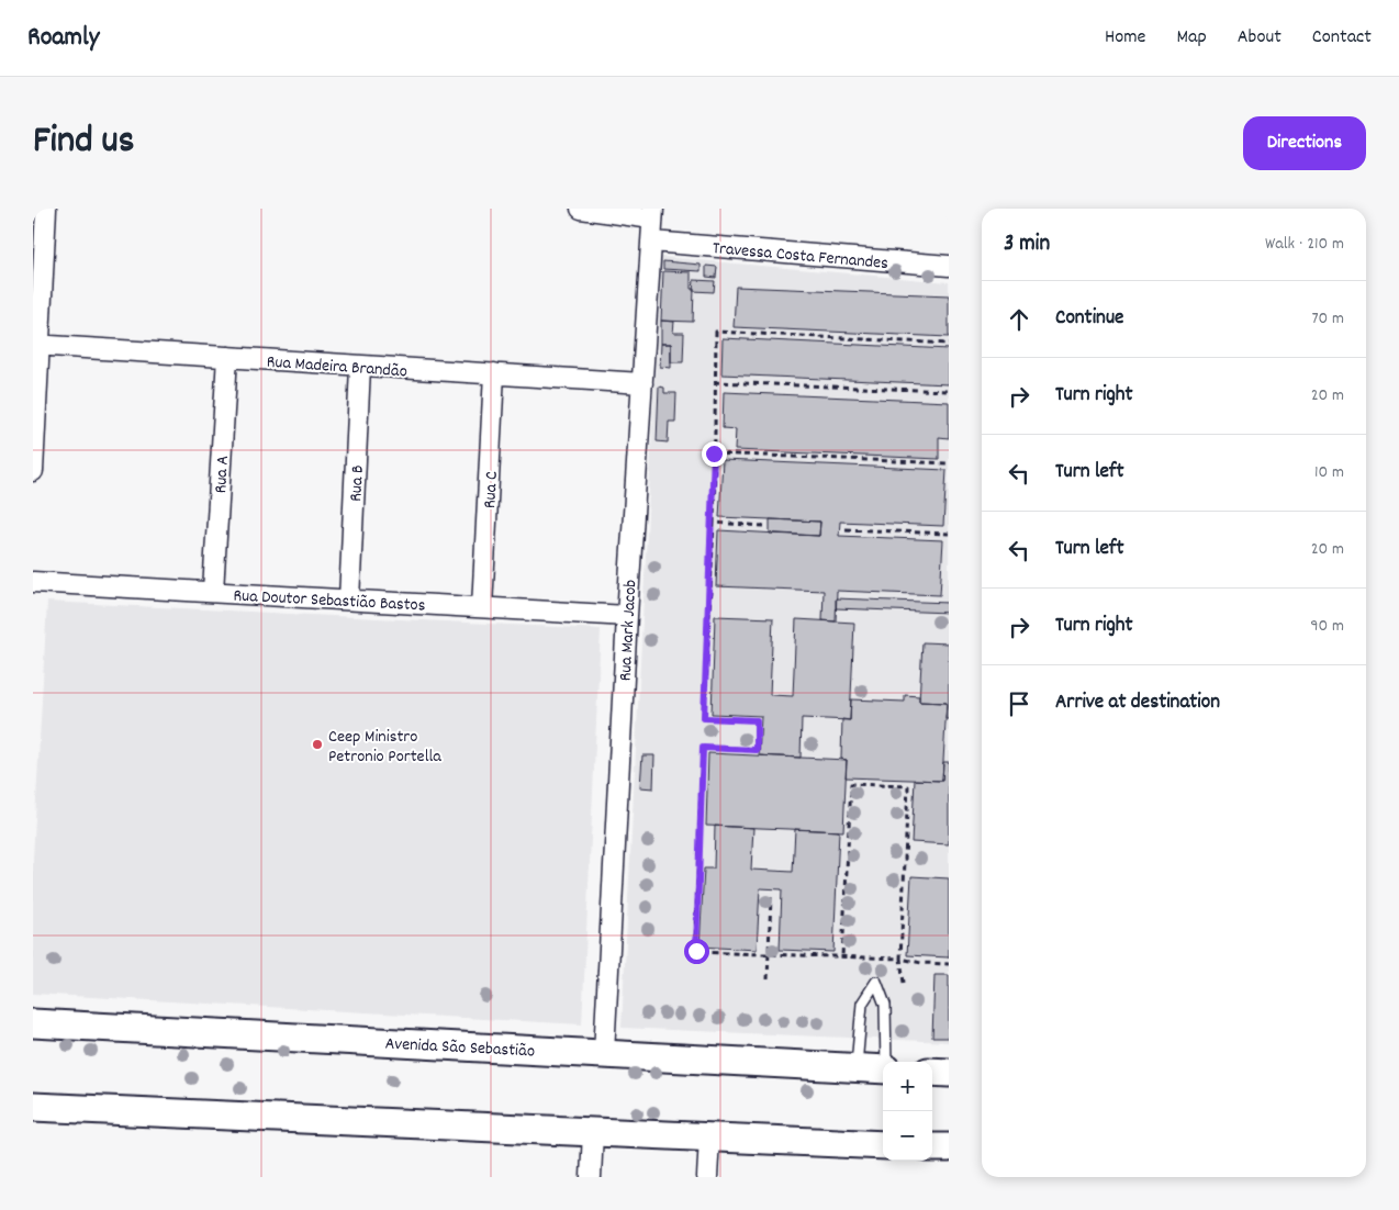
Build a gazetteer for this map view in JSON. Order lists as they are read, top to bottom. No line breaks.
{"streets":{"main road":["Avenida São Sebastião"],"street":["Travessa Costa Fernandes","Rua Madeira Brandão","Rua A","Rua B","Rua C","Rua Doutor Sebastião Bastos","Rua Mark Jacob"]},"crossings":[["Travessa Costa Fernandes","Rua Mark Jacob"],["Rua Madeira Brandão","Rua A"],["Rua Madeira Brandão","Rua B"],["Rua Madeira Brandão","Rua C"],["Rua Madeira Brandão","Rua Mark Jacob"],["Rua A","Rua Doutor Sebastião Bastos"],["Rua B","Rua Doutor Sebastião Bastos"],["Rua C","Rua Doutor Sebastião Bastos"],["Rua Doutor Sebastião Bastos","Rua Mark Jacob"],["Rua Mark Jacob","Avenida São Sebastião"]],"places":["Ceep Ministro Petronio Portella"],"page":{"header":"Roamly","nav":["Home","Map","About","Contact"],"title":"Find us","buttons":"Directions","heading":["3 min","Walk · 210 m"],"list":[["Continue","70 m"],["Turn right","20 m"],["Turn left","10 m"],["Turn left","20 m"],["Turn right","90 m"],"Arrive at destination"],"map_buttons":["+","−"]}}
